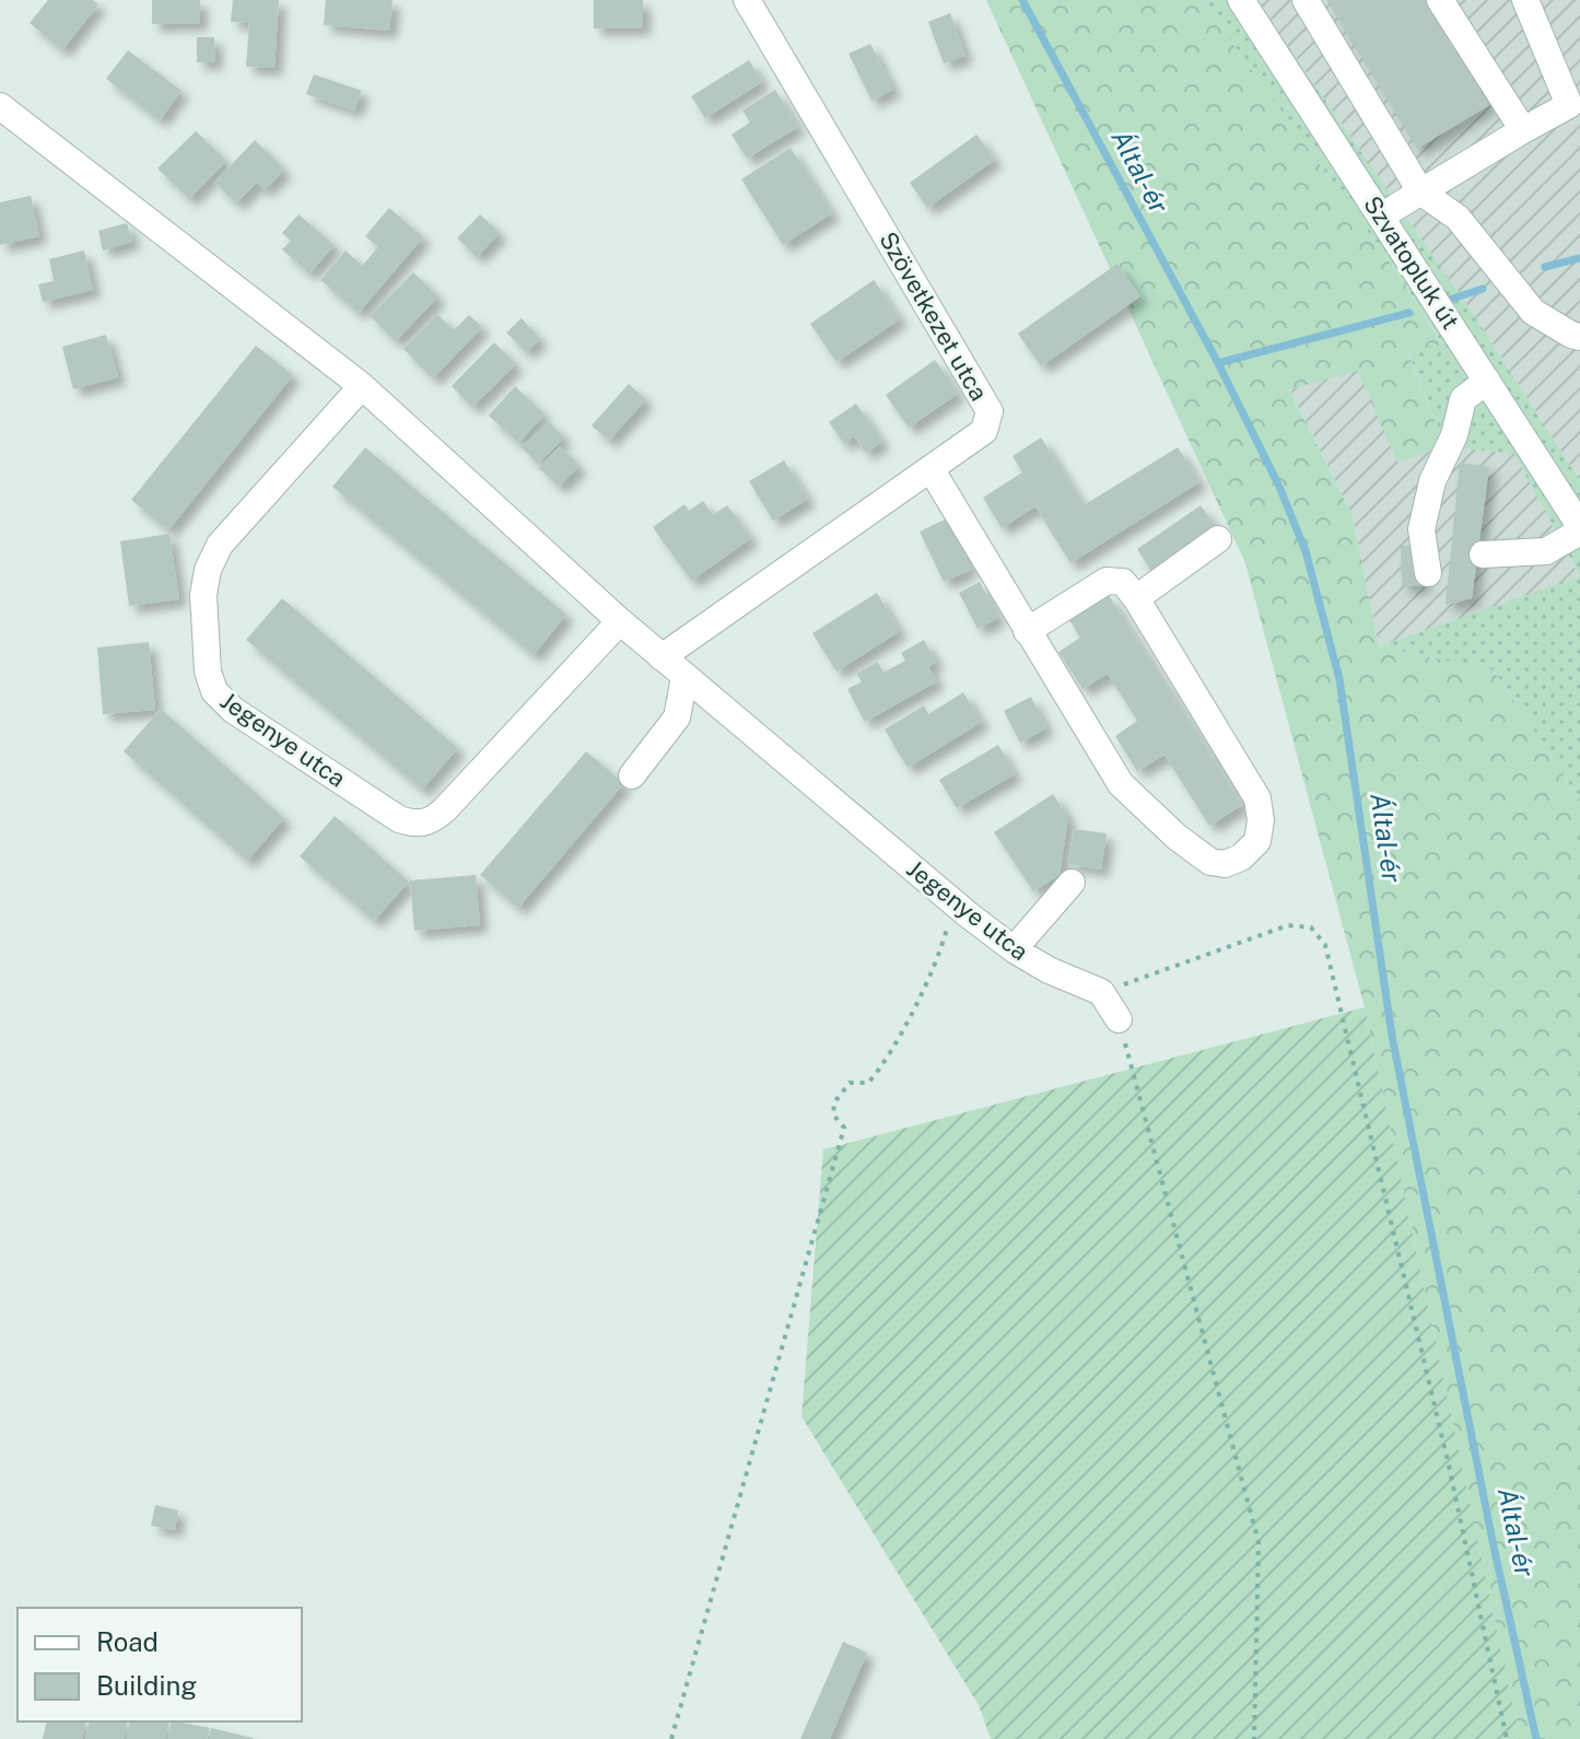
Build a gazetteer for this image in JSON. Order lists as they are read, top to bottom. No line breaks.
{"streets":{"street":["Szvatopluk út","Szövetkezet utca","Jegenye utca"]},"crossings":[["Szövetkezet utca","Jegenye utca"]],"water":["Által-ér"],"legend":["Road","Building"]}
